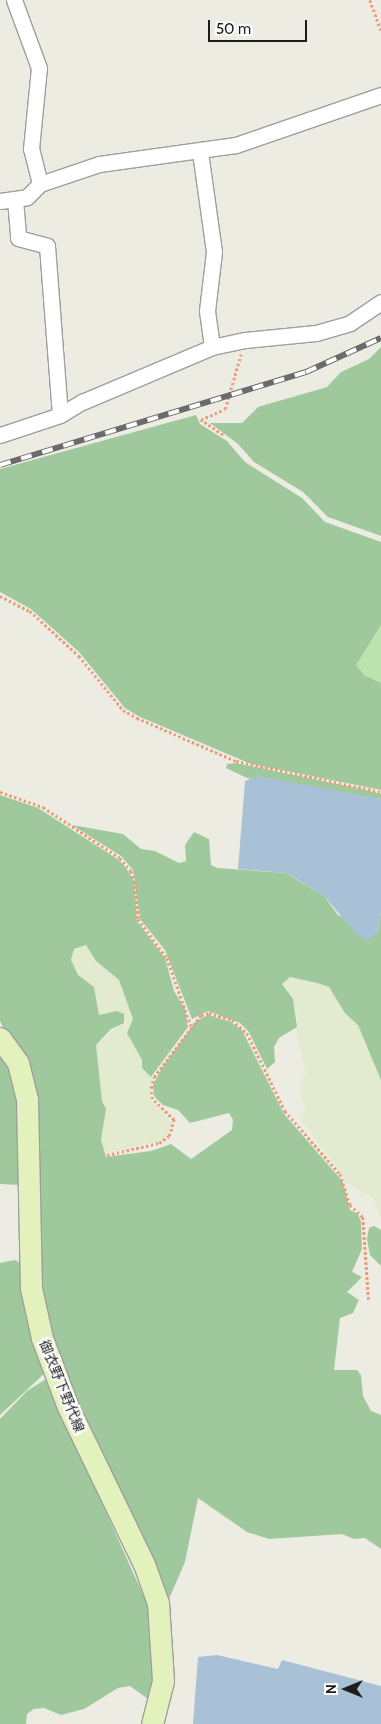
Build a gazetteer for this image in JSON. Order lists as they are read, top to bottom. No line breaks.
{"streets":{"main road":["御衣野下野代線"]},"scale_bar":"50 m","north":"left"}
